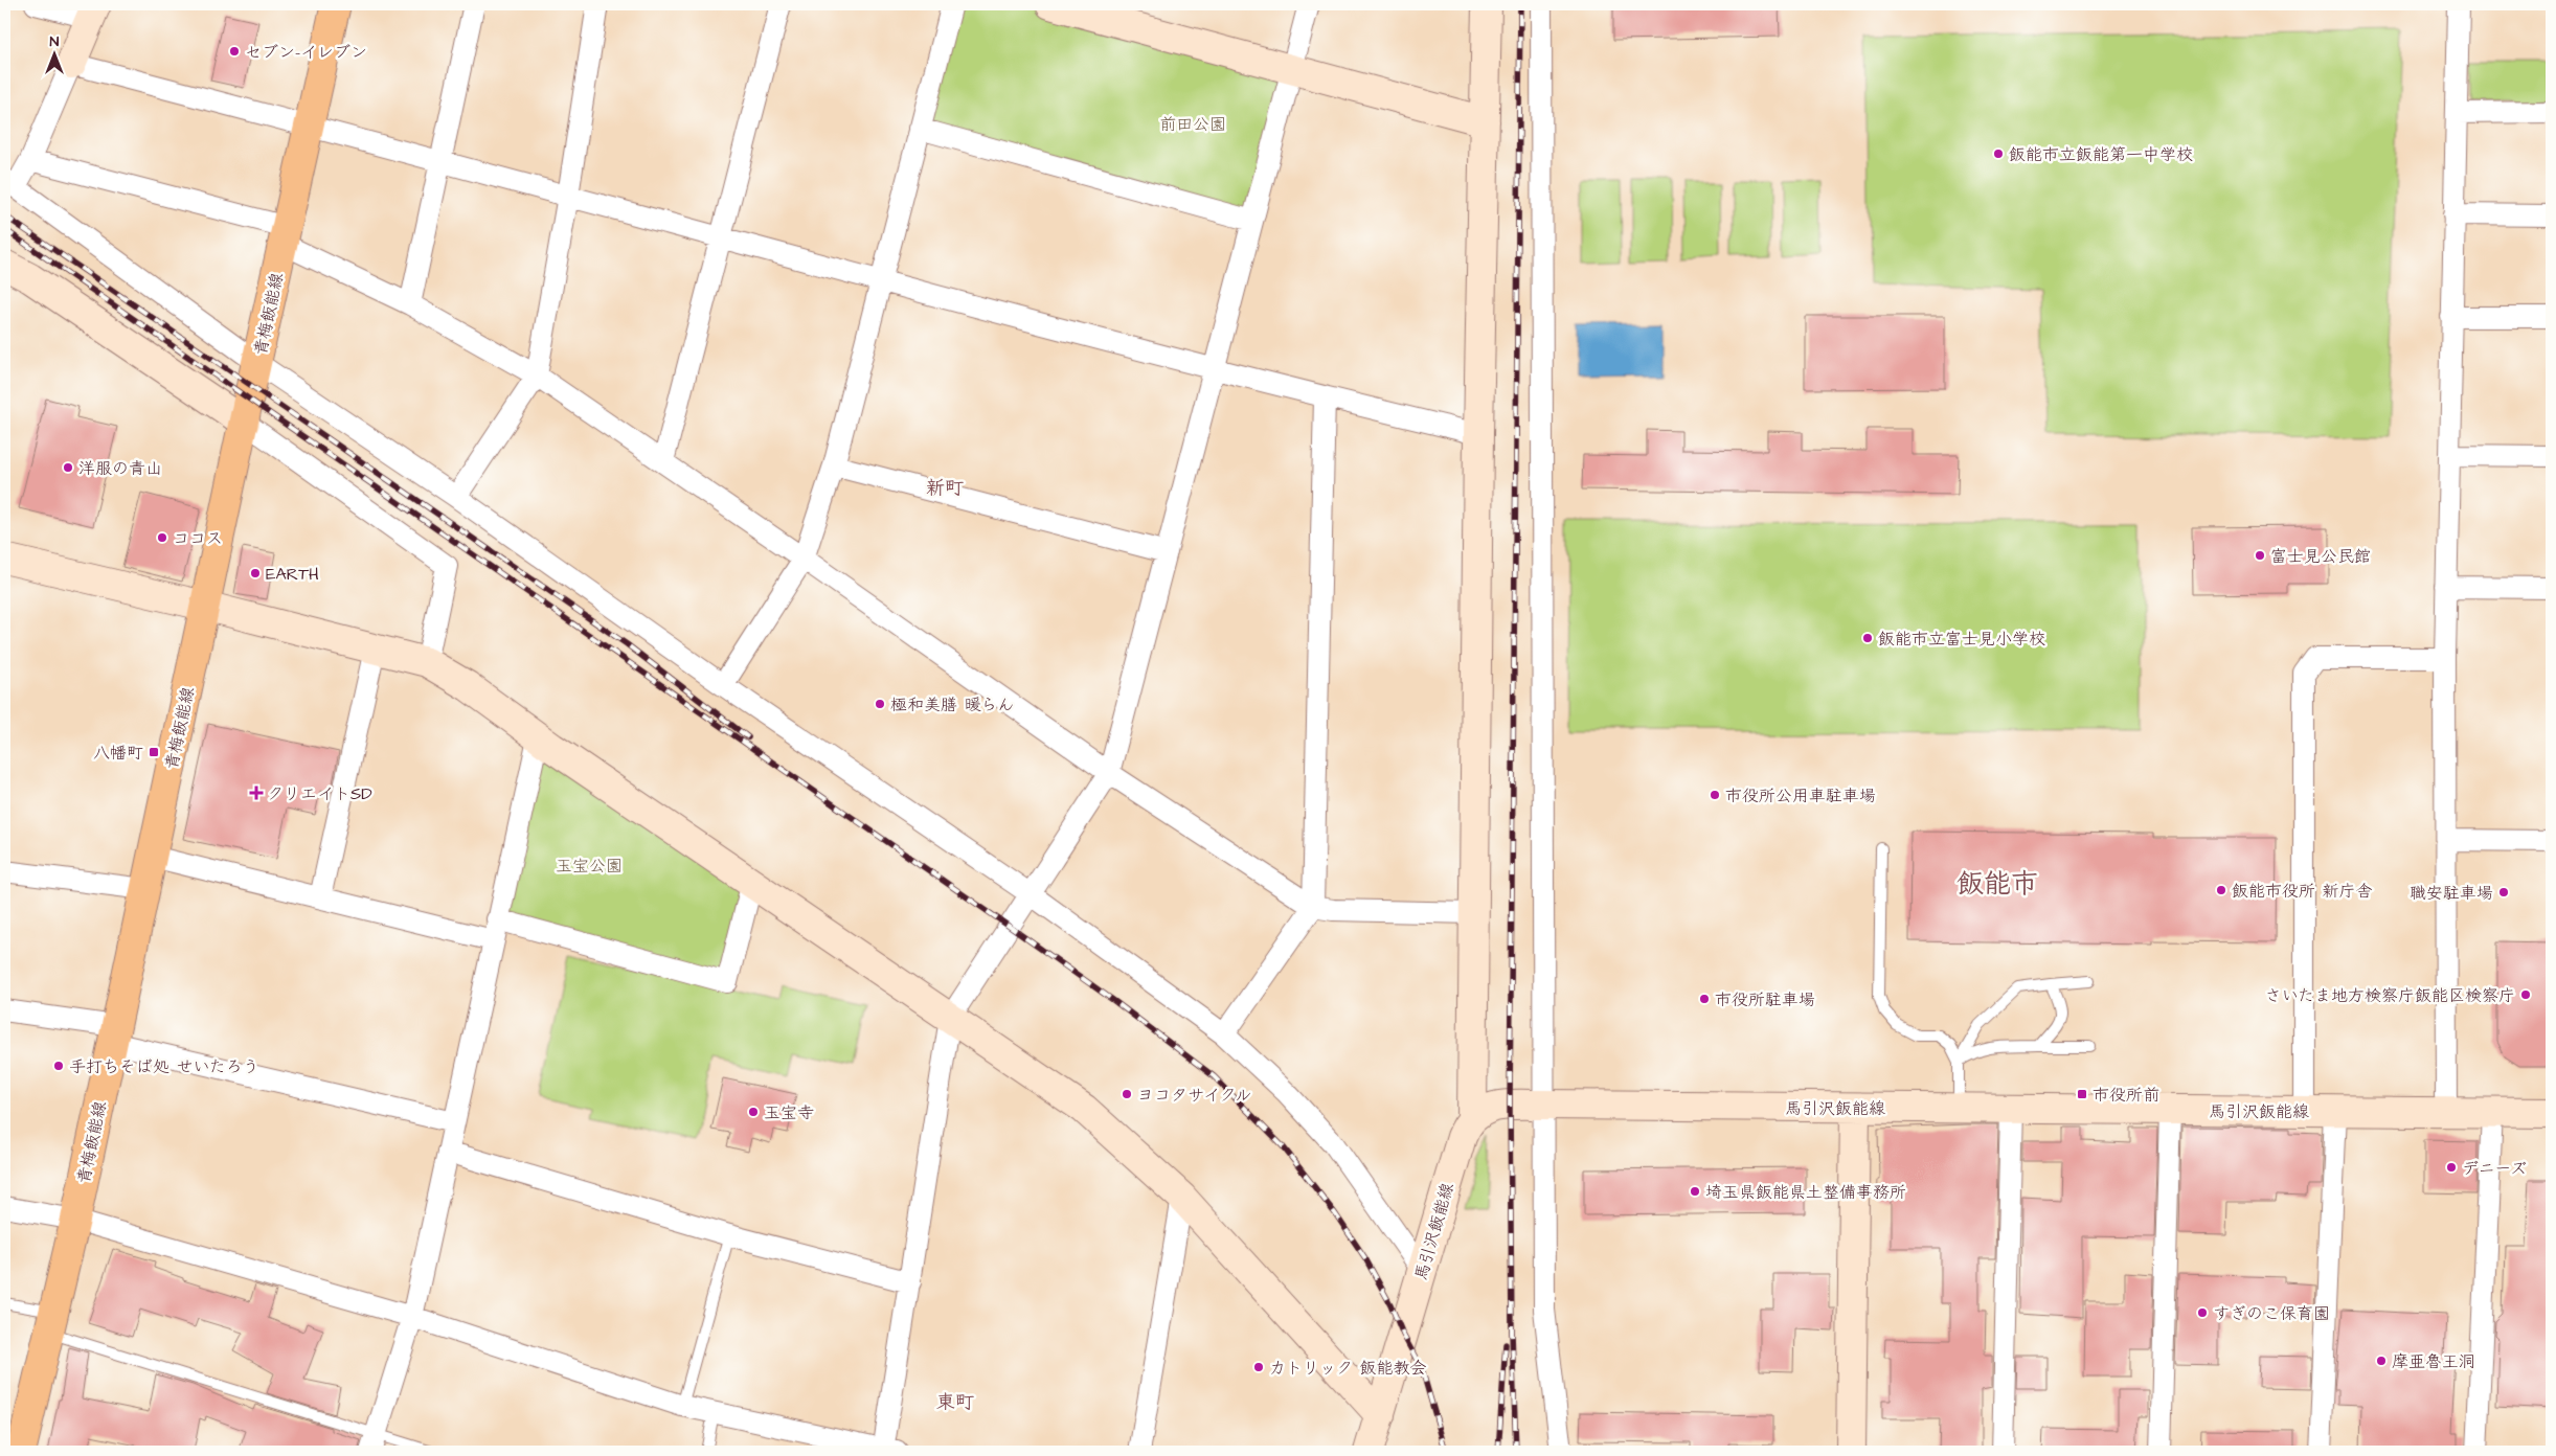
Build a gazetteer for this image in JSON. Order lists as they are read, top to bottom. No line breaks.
{"streets":{"main road":["青梅飯能線"],"street":["馬引沢飯能線"]},"districts":["新町","飯能市","東町"],"parks":["前田公園","玉宝公園"],"places":{"other":["セブン-イレブン","飯能市立飯能第一中学校","洋服の青山","ココス","富士見公民館","EARTH","飯能市立富士見小学校","極和美膳 暖らん","市役所公用車駐車場","飯能市役所 新庁舎","職安駐車場","さいたま地方検察庁飯能区検察庁","市役所駐車場","手打ちそば処 せいたろう","ヨコタサイクル","玉宝寺","デニーズ","埼玉県飯能県土整備事務所","すぎのこ保育園","摩亜魯王洞","カトリック 飯能教会"],"transit":["八幡町","市役所前"],"health":["クリエイトSD"]},"north":"top"}
